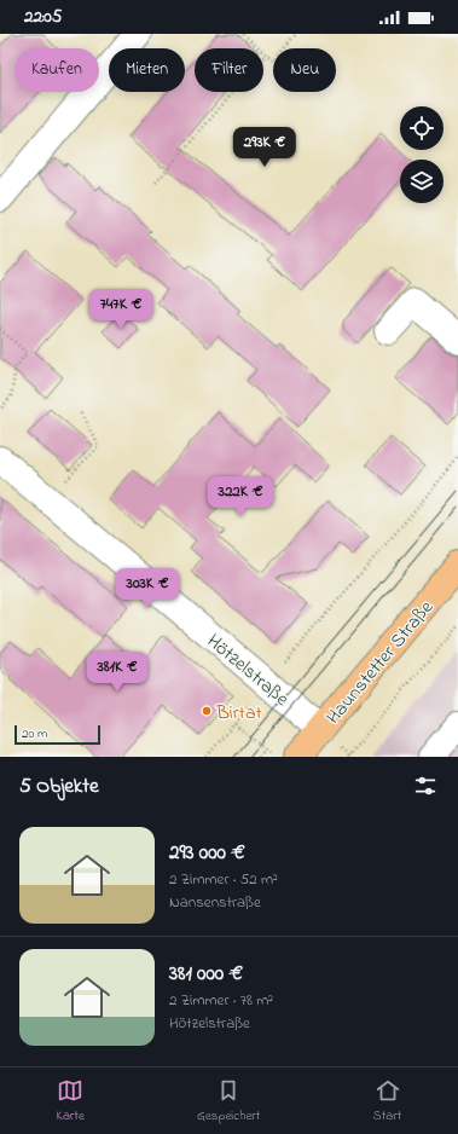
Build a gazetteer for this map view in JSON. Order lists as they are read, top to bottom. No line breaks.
{"streets":{"main road":["Haunstetter Straße"],"street":["Hötzelstraße"]},"crossings":[["Haunstetter Straße","Hötzelstraße"]],"places":["Birtat"],"scale_bar":"20 m","page":{"status":"22:05","chip":["Kaufen","Mieten","Filter","Neu"],"price":["293K €","747K €","322K €","303K €","381K €"],"scale":"20 m","heading":"5 Objekte","list":[{"name":"293 000 €","note":"2 Zimmer · 52 m² · Nansenstraße"},{"name":"381 000 €","note":"2 Zimmer · 78 m² · Hötzelstraße"}],"tabs":["Karte","Gespeichert","Start"]}}
